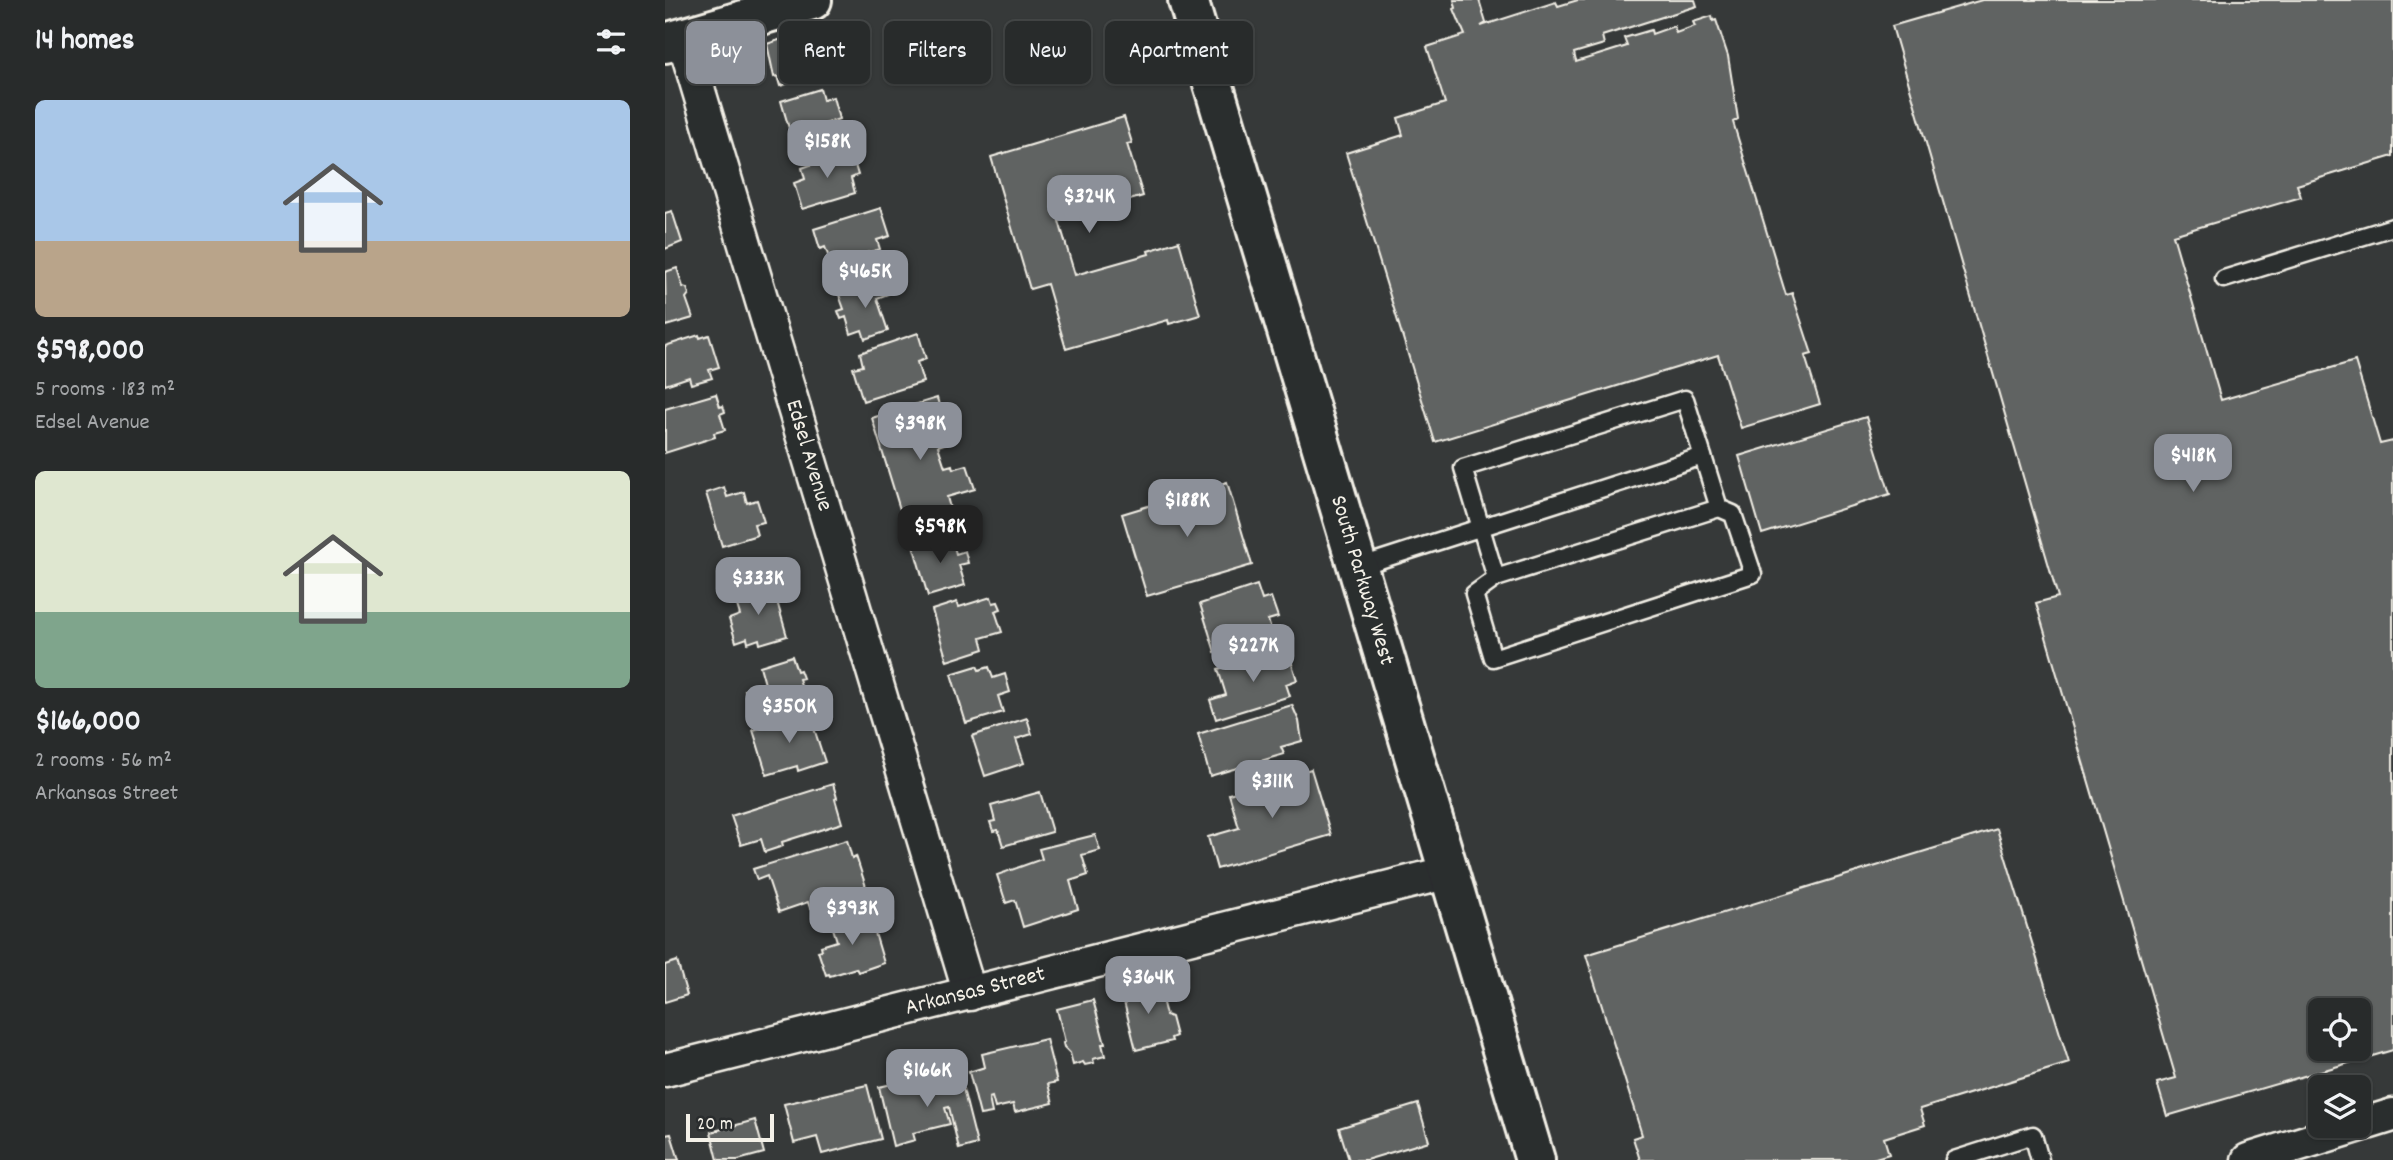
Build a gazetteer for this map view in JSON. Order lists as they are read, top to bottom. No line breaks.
{"streets":{"main road":["South Parkway West"],"street":["Edsel Avenue","Arkansas Street"]},"crossings":[["Edsel Avenue","Arkansas Street"],["South Parkway West","Arkansas Street"]],"scale_bar":"20 m","page":{"heading":"14 homes","chip":["Buy","Rent","Filters","New","Apartment"],"list":[{"name":"$598,000","note":"5 rooms · 183 m² · Edsel Avenue"},{"name":"$166,000","note":"2 rooms · 56 m² · Arkansas Street"}],"price":["$158K","$324K","$465K","$398K","$418K","$188K","$598K","$333K","$227K","$350K","$311K","$393K","$364K","$166K"],"scale":"20 m"}}
